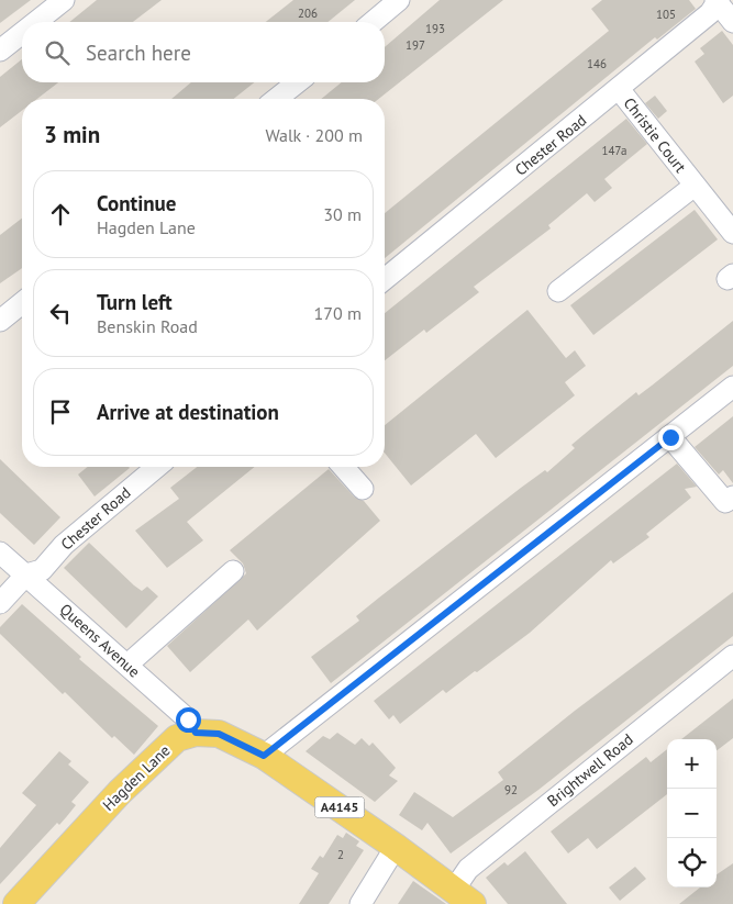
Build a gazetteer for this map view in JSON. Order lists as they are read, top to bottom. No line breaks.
{"streets":{"main road":["Hagden Lane","A4145"],"street":["Christie Court","Chester Road","Queens Avenue","Brightwell Road"]},"crossings":[["Christie Court","Chester Road"],["Chester Road","Queens Avenue"],["Queens Avenue","Hagden Lane"],["Queens Avenue","A4145"],["Brightwell Road","A4145"],["Hagden Lane","A4145"]],"house_numbers":["206","105","193","197","146","147a","92","2"],"page":{"search":"Search here","heading":["3 min","Walk · 200 m"],"list":[["Continue","Hagden Lane","30 m"],["Turn left","Benskin Road","170 m"],"Arrive at destination"],"map_buttons":["+","−"]}}
